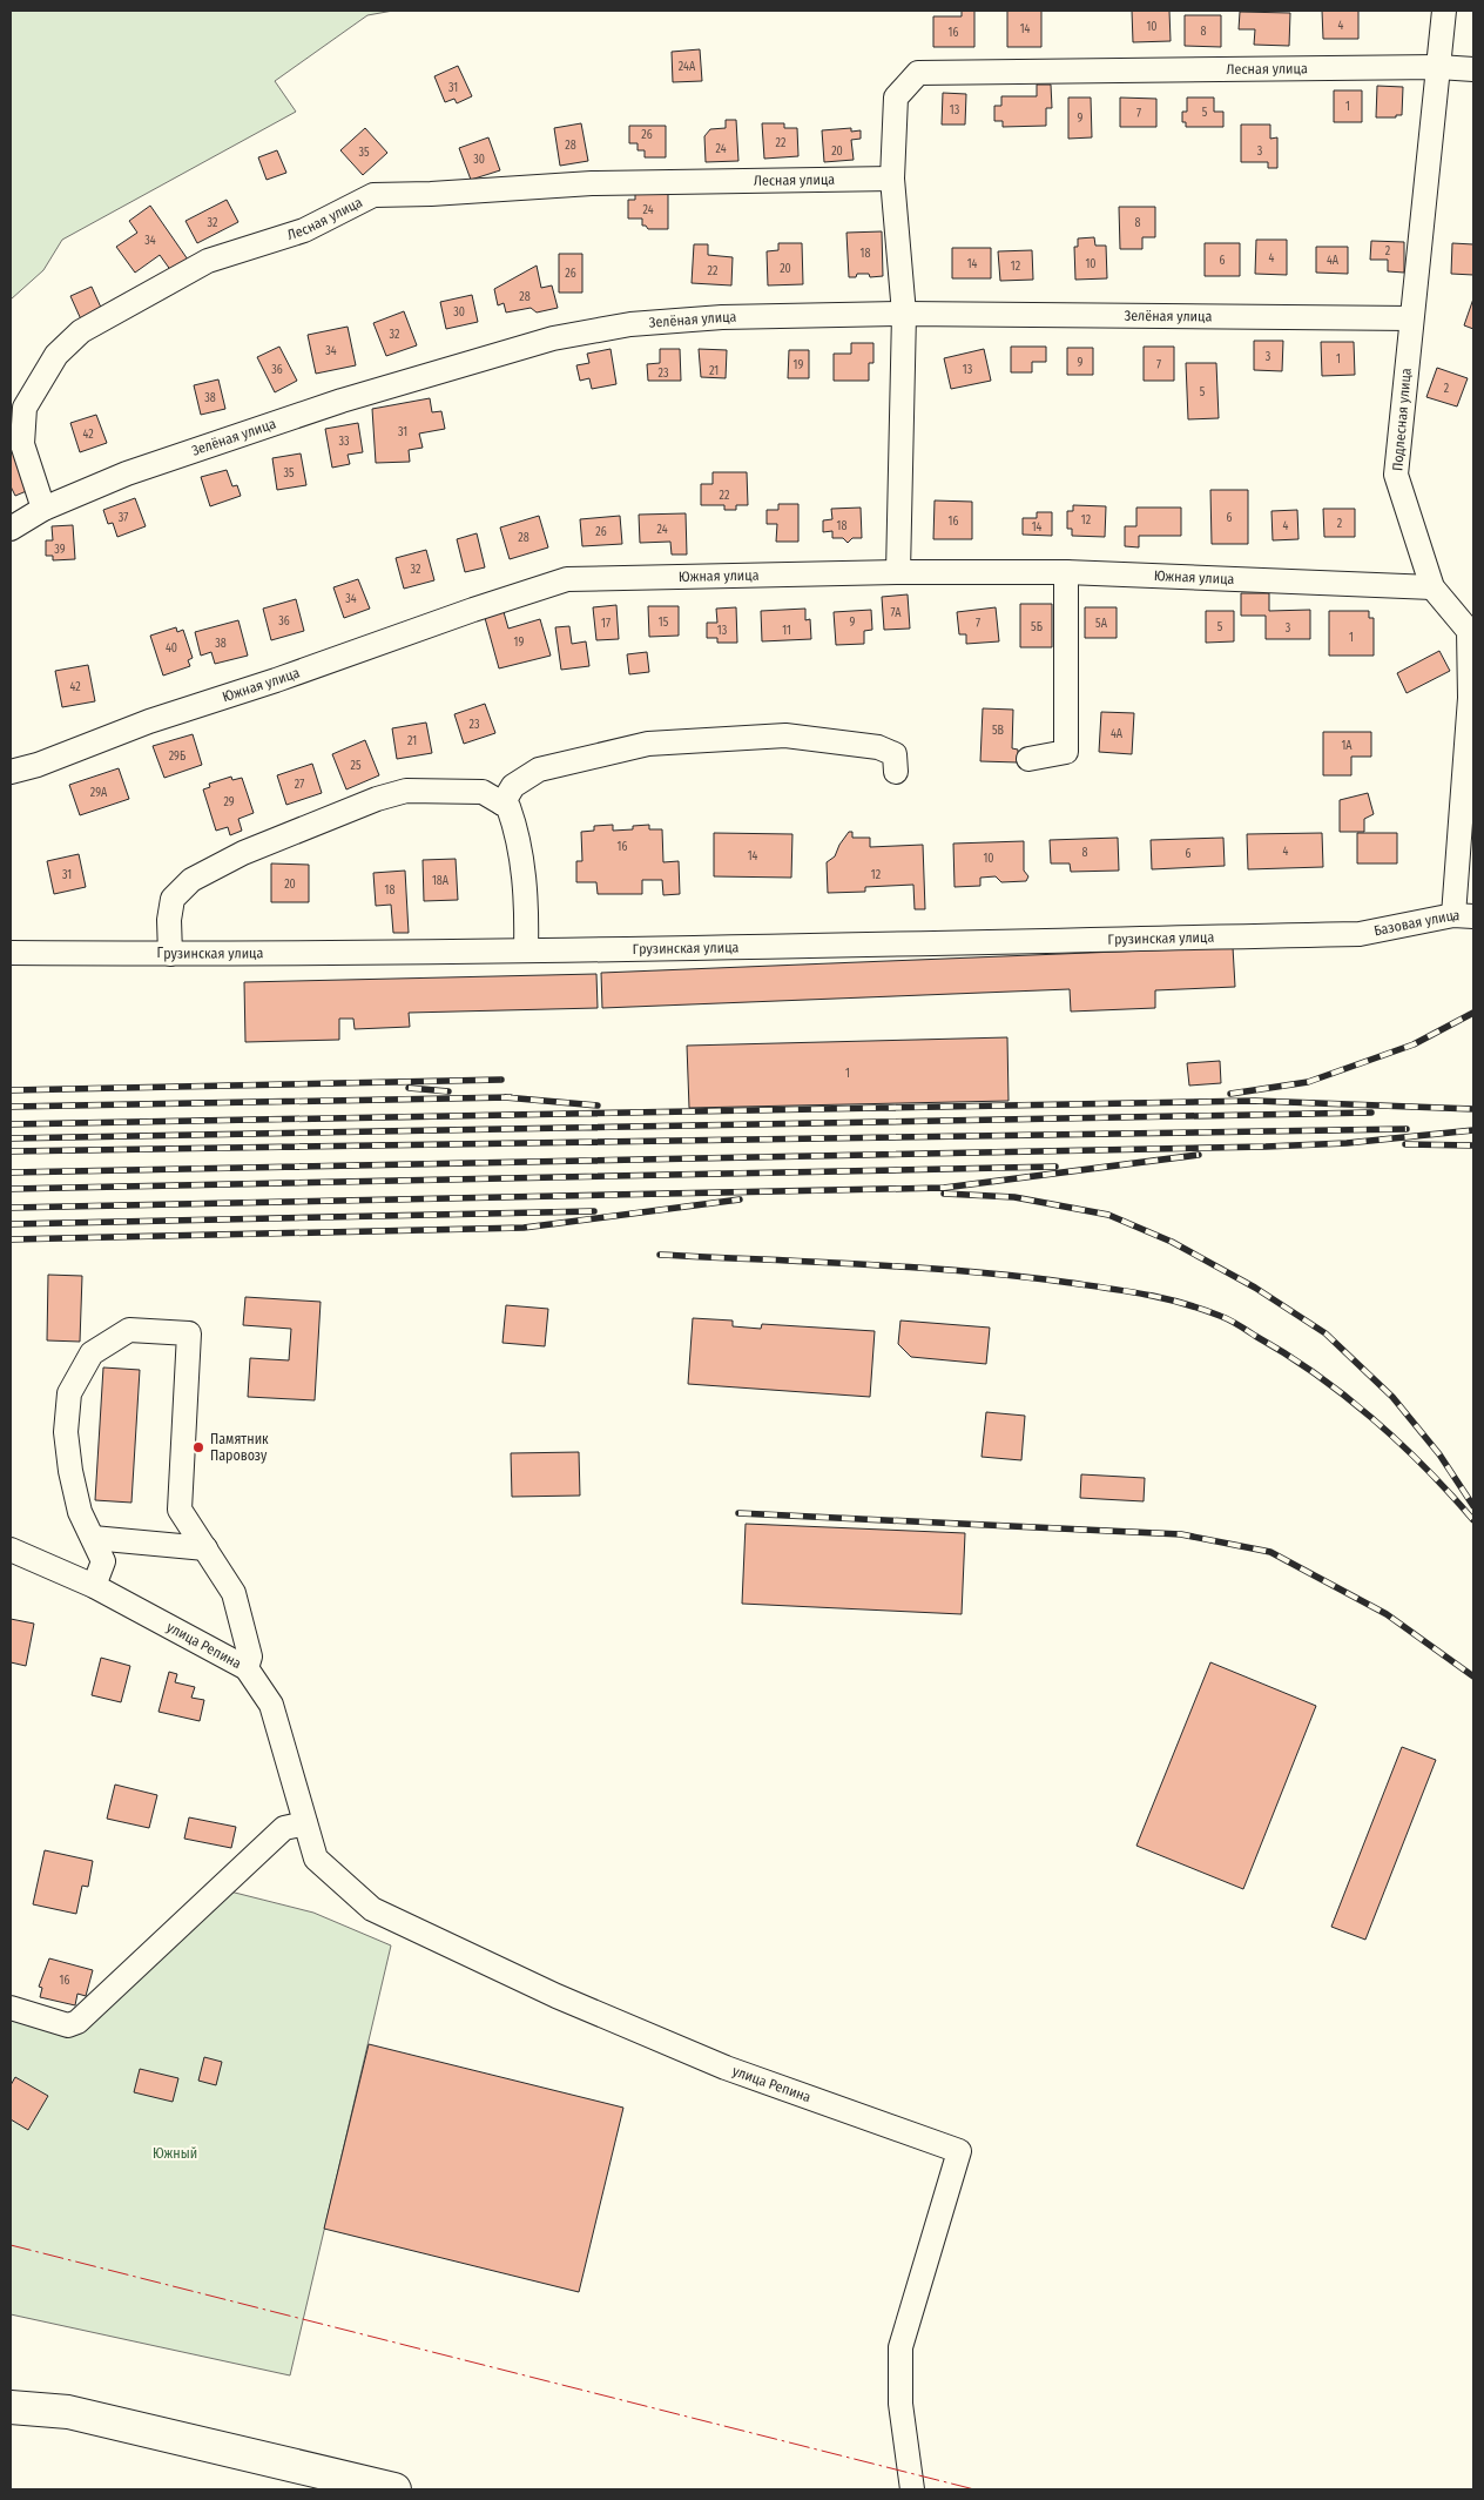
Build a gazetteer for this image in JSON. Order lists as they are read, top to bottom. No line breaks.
{"streets":{"street":["Лесная улица","Зелёная улица","Подлесная улица","Южная улица","Базовая улица","Грузинская улица","улица Репина"]},"crossings":[["Лесная улица","Зелёная улица"],["Лесная улица","Подлесная улица"],["Зелёная улица","Подлесная улица"],["Подлесная улица","Южная улица"],["Подлесная улица","Базовая улица"],["Базовая улица","Грузинская улица"]],"parks":["Южный"],"places":["Памятник Паровозу"],"house_numbers":["4","10","14","8","16","24А","31","1","13","5","7","9","26","22","28","24","20","3","35","30","24","32","8","34","2","18","4","6","4А","14","10","12","20","22","26","28","30","32","34","3","1","9","19","7","36","13","21","23","2","5","38","31","42","33","35","22","37","6","12","16","2","18","4","14","24","26","28","39","32","34","7А","36","15","9","17","7","5А","5Б","5","3","13","11","1","19","38","40","42","23","5В","4А","21","1А","29Б","25","27","29А","29","16","4","8","6","14","10","31","12","18А","20","18","1","16"]}
